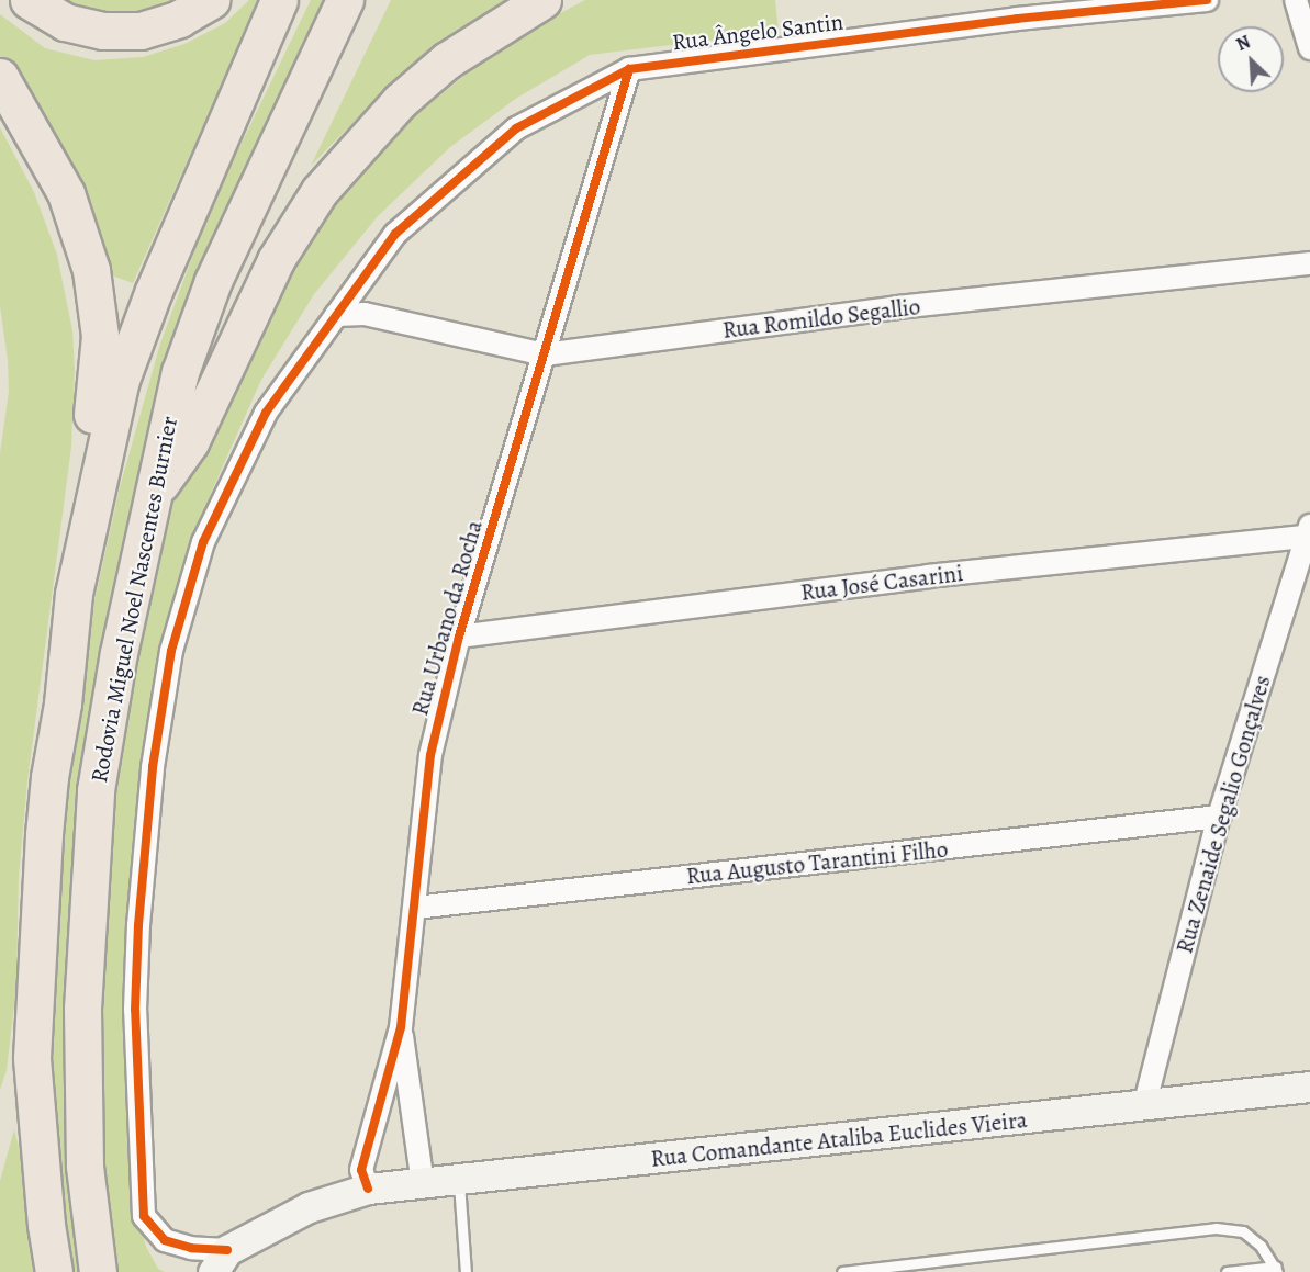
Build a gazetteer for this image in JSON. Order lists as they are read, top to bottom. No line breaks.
{"streets":{"highway":["Rodovia Miguel Noel Nascentes Burnier"],"street":["Rua Ângelo Santin","Rua Romildo Segallio","Rua José Casarini","Rua Urbano da Rocha","Rua Zenaide Segalio Gonçalves","Rua Augusto Tarantini Filho","Rua Comandante Ataliba Euclides Vieira"]},"crossings":[["Rua Ângelo Santin","Rua Urbano da Rocha"],["Rua Romildo Segallio","Rua Urbano da Rocha"],["Rua José Casarini","Rua Urbano da Rocha"],["Rua José Casarini","Rua Zenaide Segalio Gonçalves"],["Rua Urbano da Rocha","Rua Augusto Tarantini Filho"],["Rua Urbano da Rocha","Rua Comandante Ataliba Euclides Vieira"],["Rua Zenaide Segalio Gonçalves","Rua Augusto Tarantini Filho"],["Rua Zenaide Segalio Gonçalves","Rua Comandante Ataliba Euclides Vieira"]],"north":"top left"}
